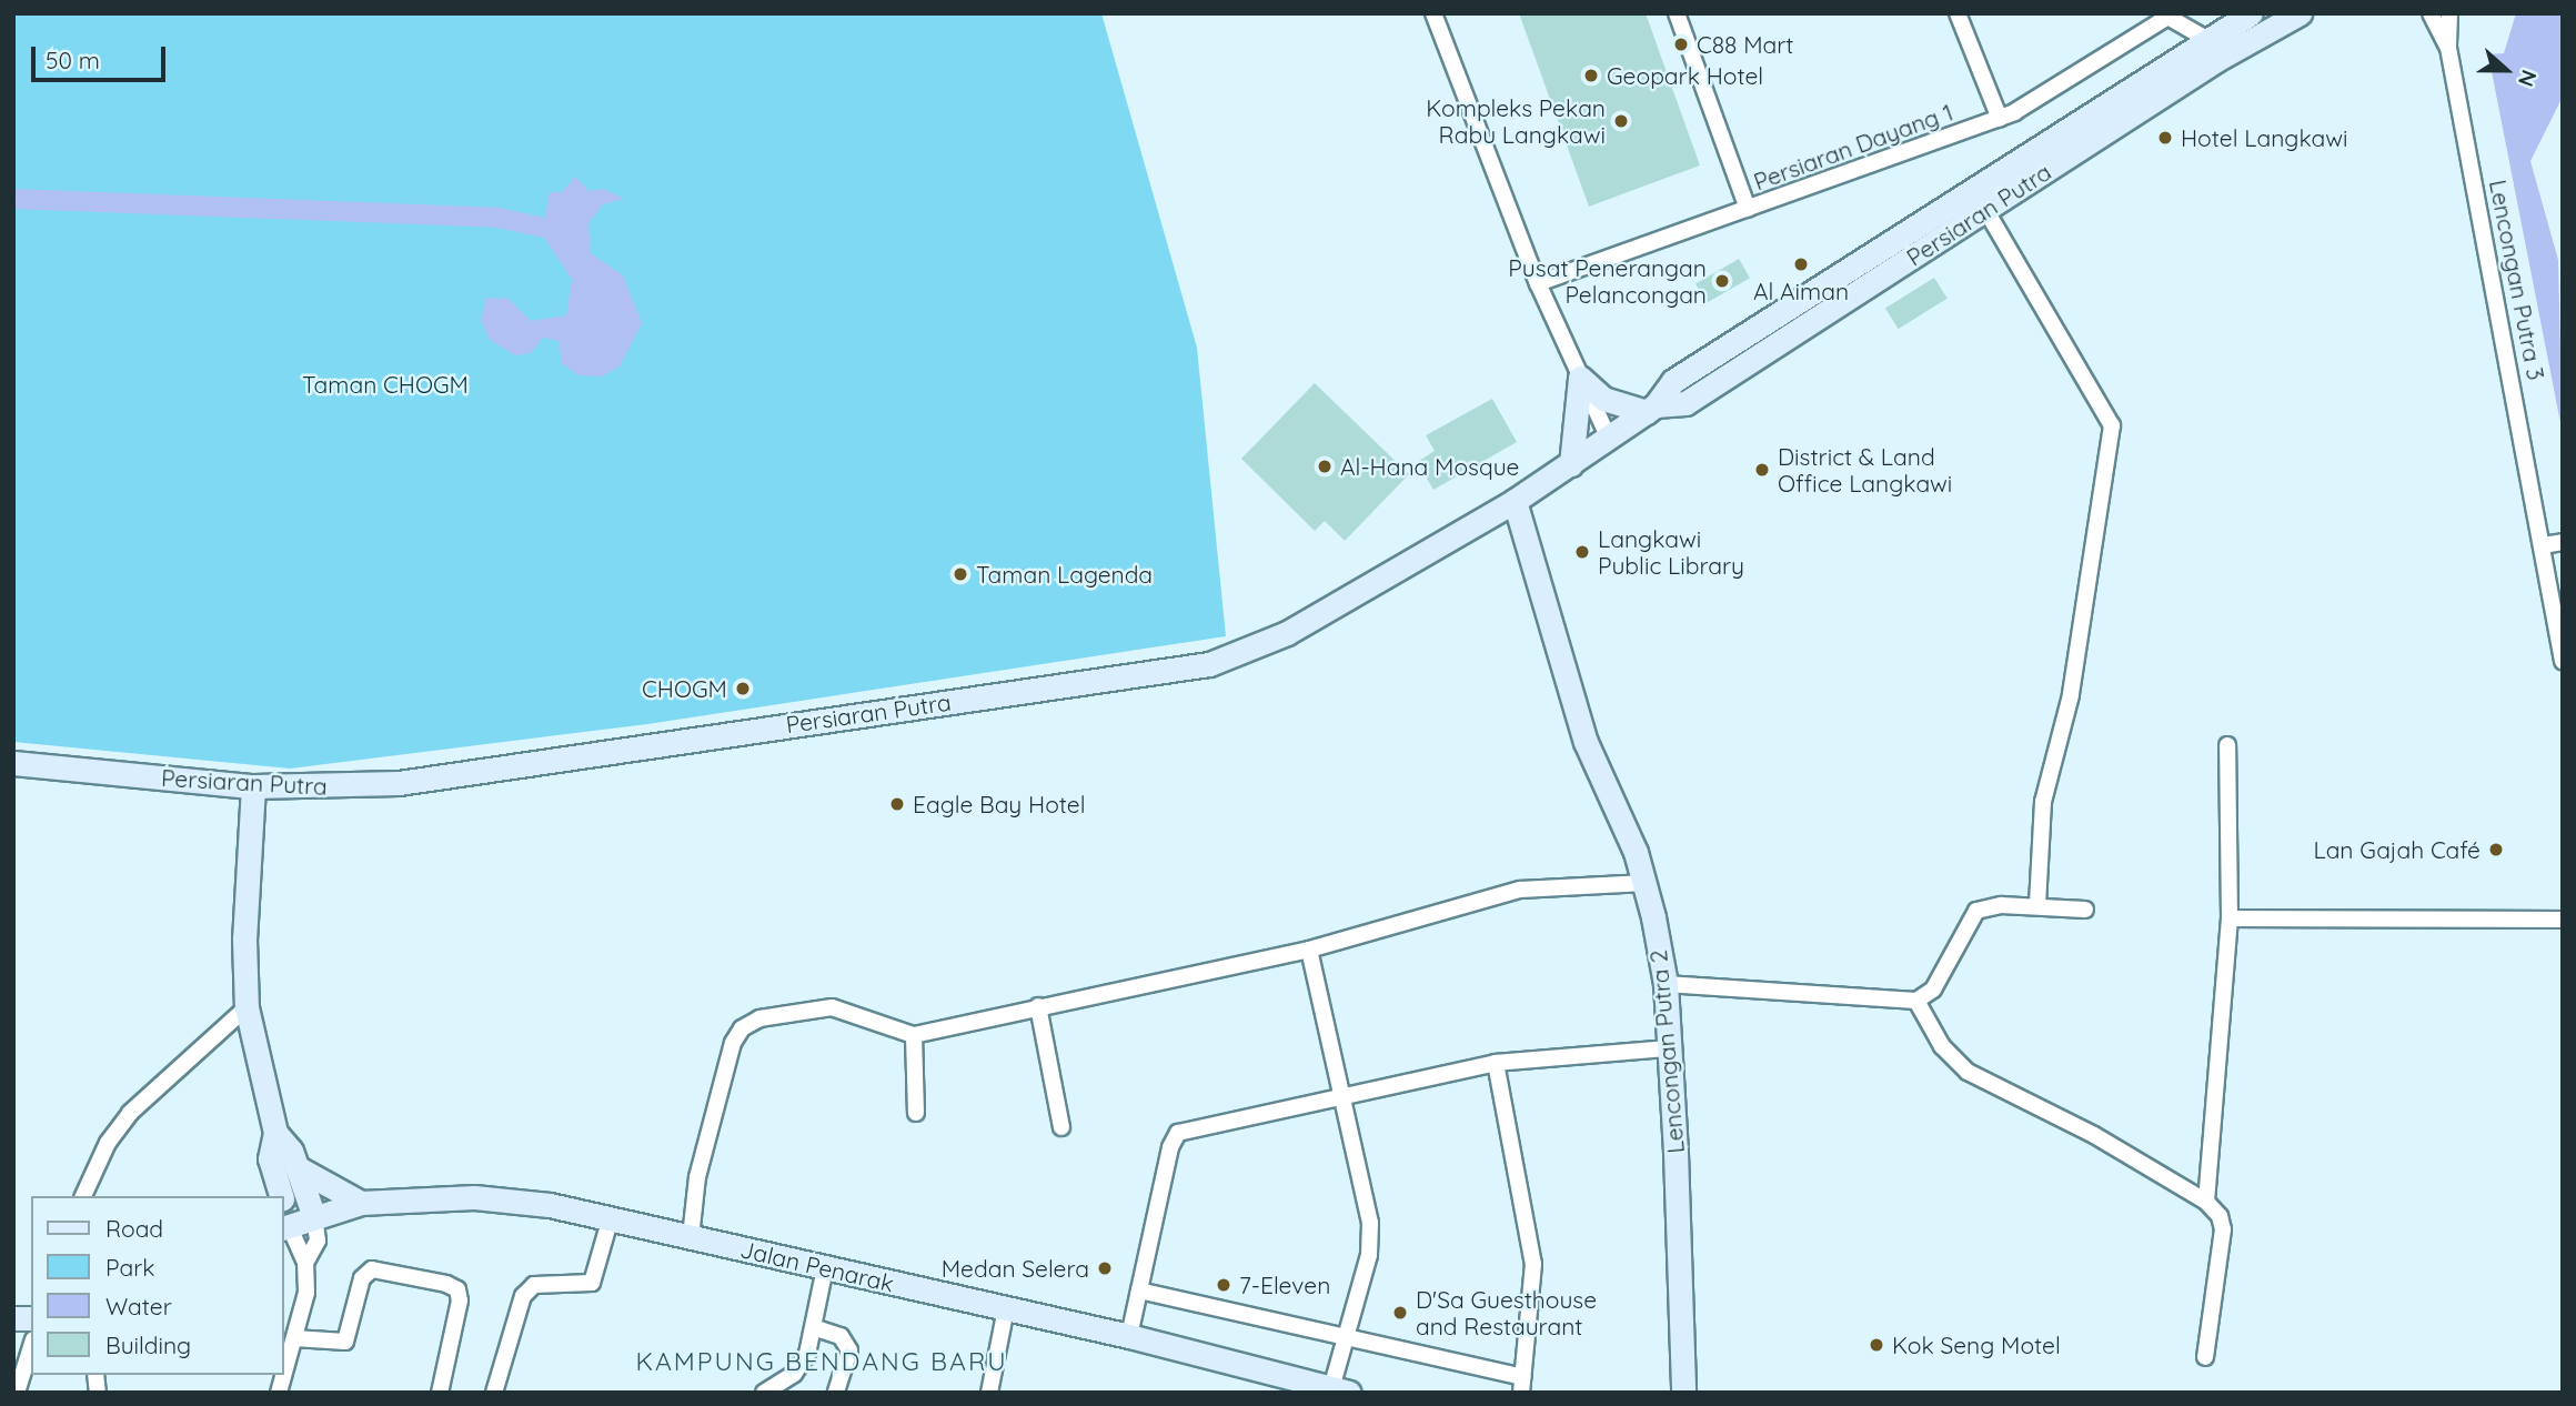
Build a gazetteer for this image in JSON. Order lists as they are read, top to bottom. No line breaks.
{"streets":{"main road":["Persiaran Putra","Lencongan Putra 2","Jalan Penarak"],"street":["Persiaran Dayang 1","Lencongan Putra 3"]},"crossings":[["Persiaran Putra","Lencongan Putra 2"]],"districts":["KAMPUNG BENDANG BARU"],"parks":["Taman CHOGM"],"places":["C88 Mart","Geopark Hotel","Kompleks Pekan Rabu Langkawi","Hotel Langkawi","Al Aiman","Pusat Penerangan Pelancongan","Al-Hana Mosque","District & Land Office Langkawi","Langkawi Public Library","Taman Lagenda","CHOGM","Eagle Bay Hotel","Lan Gajah Café","Medan Selera","7-Eleven","D'Sa Guesthouse and Restaurant","Kok Seng Motel"],"legend":["Road","Park","Water","Building"],"scale_bar":"50 m","north":"right"}
